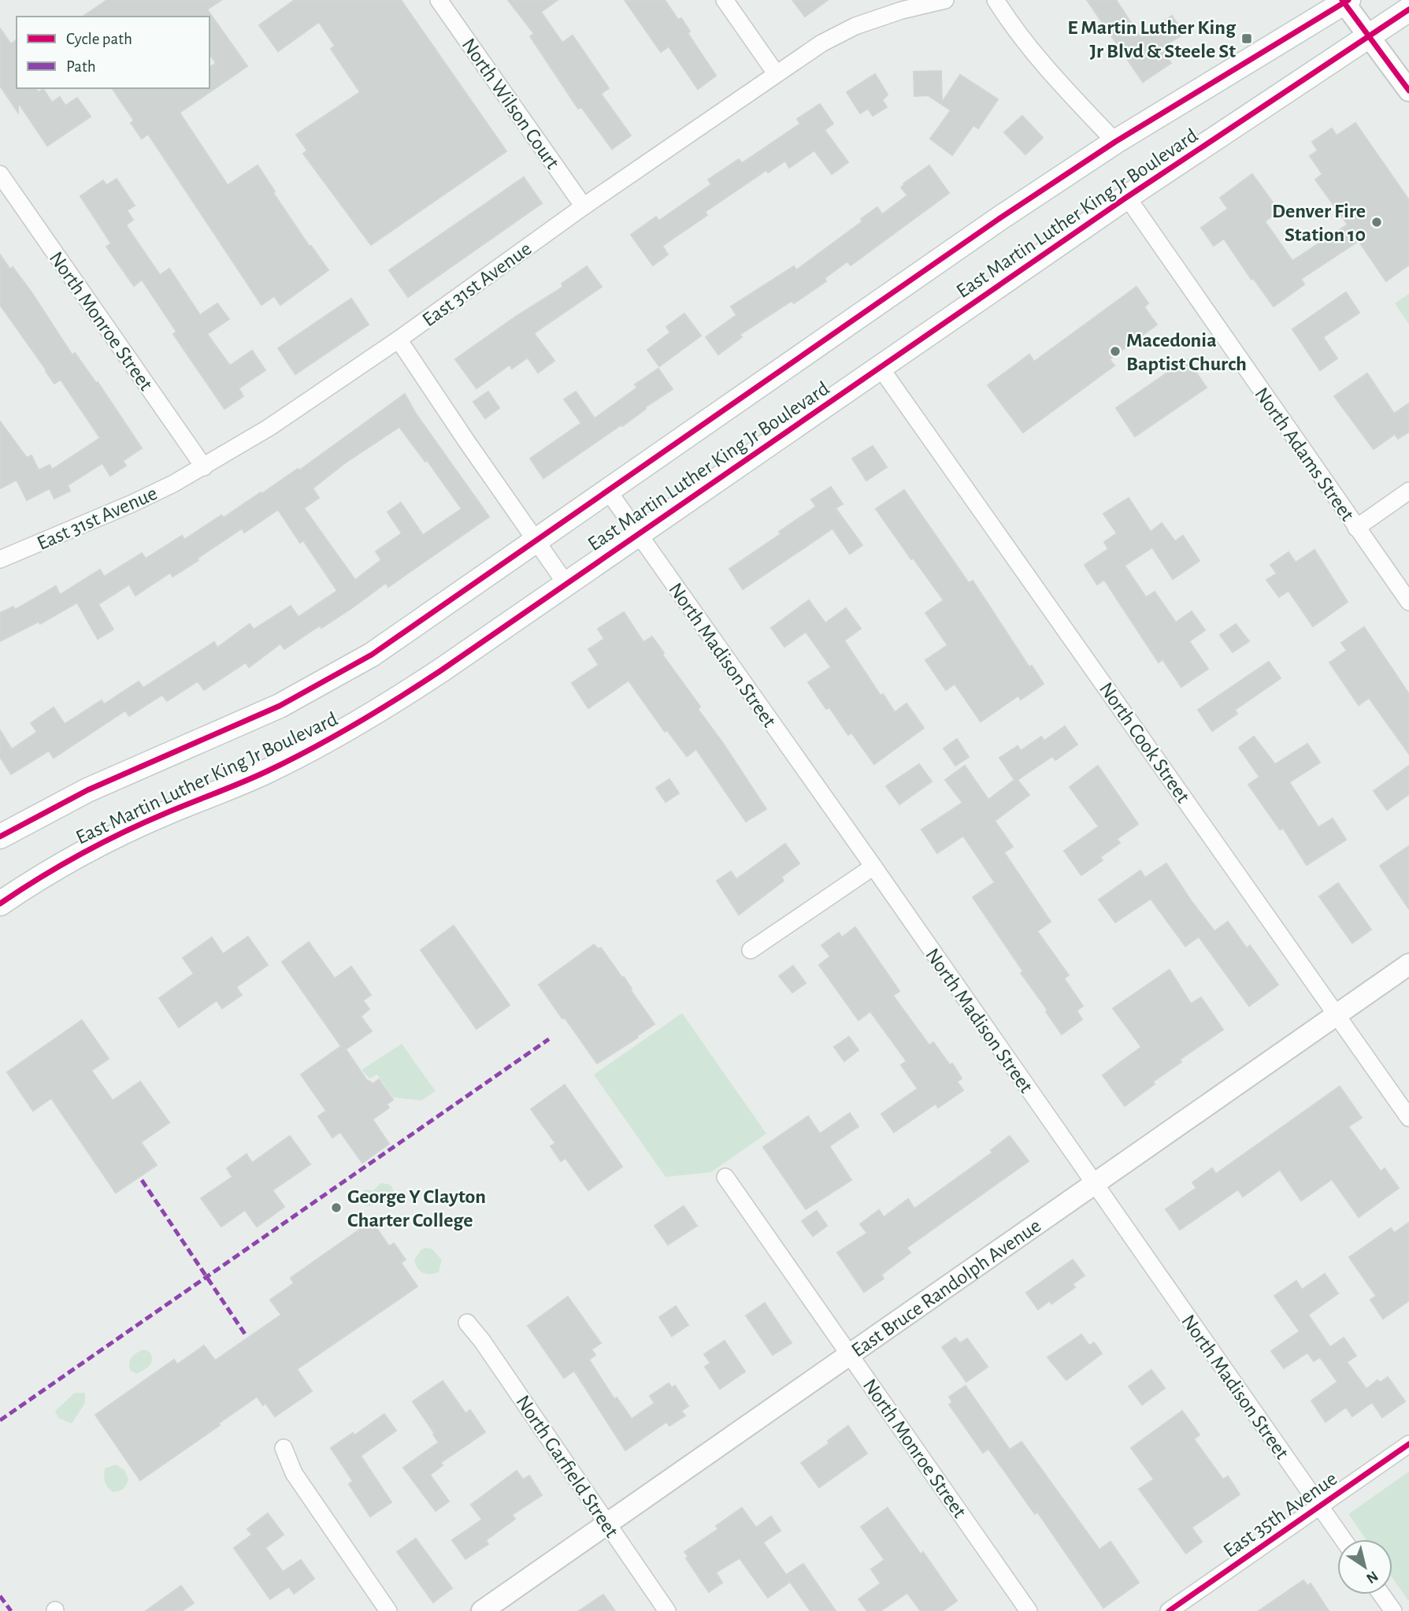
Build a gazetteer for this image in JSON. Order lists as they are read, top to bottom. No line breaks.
{"streets":{"main road":["East Martin Luther King Jr Boulevard"],"street":["North Wilson Court","East 31st Avenue","North Monroe Street","North Adams Street","North Madison Street","North Cook Street","East Bruce Randolph Avenue","North Garfield Street","East 35th Avenue"]},"crossings":[["North Wilson Court","East 31st Avenue"],["East Martin Luther King Jr Boulevard","North Adams Street"],["East Martin Luther King Jr Boulevard","North Madison Street"],["East Martin Luther King Jr Boulevard","North Cook Street"],["East 31st Avenue","North Monroe Street"],["North Monroe Street","East Bruce Randolph Avenue"],["North Madison Street","East Bruce Randolph Avenue"],["North Madison Street","East 35th Avenue"],["North Cook Street","East Bruce Randolph Avenue"],["East Bruce Randolph Avenue","North Garfield Street"]],"places":{"transit":["E Martin Luther King Jr Blvd & Steele St"],"other":["Denver Fire Station 10","Macedonia Baptist Church","George Y Clayton Charter College"]},"legend":["Cycle path","Path"],"north":"bottom right"}
